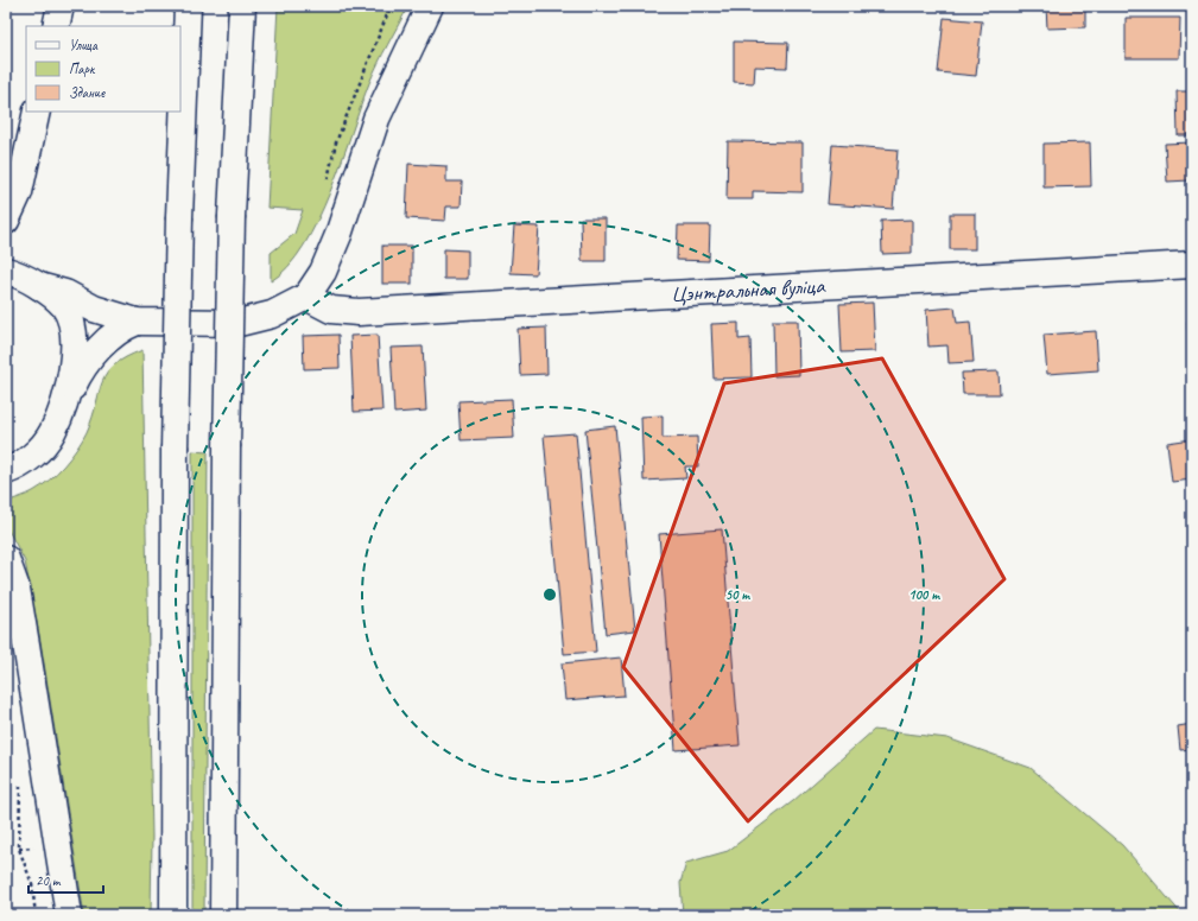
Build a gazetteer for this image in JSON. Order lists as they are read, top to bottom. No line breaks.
{"streets":{"main road":["Цэнтральная вуліца"]},"legend":["Улица","Парк","Здание"],"scale_bar":"20 m","rings":["50 m","100 m"]}
